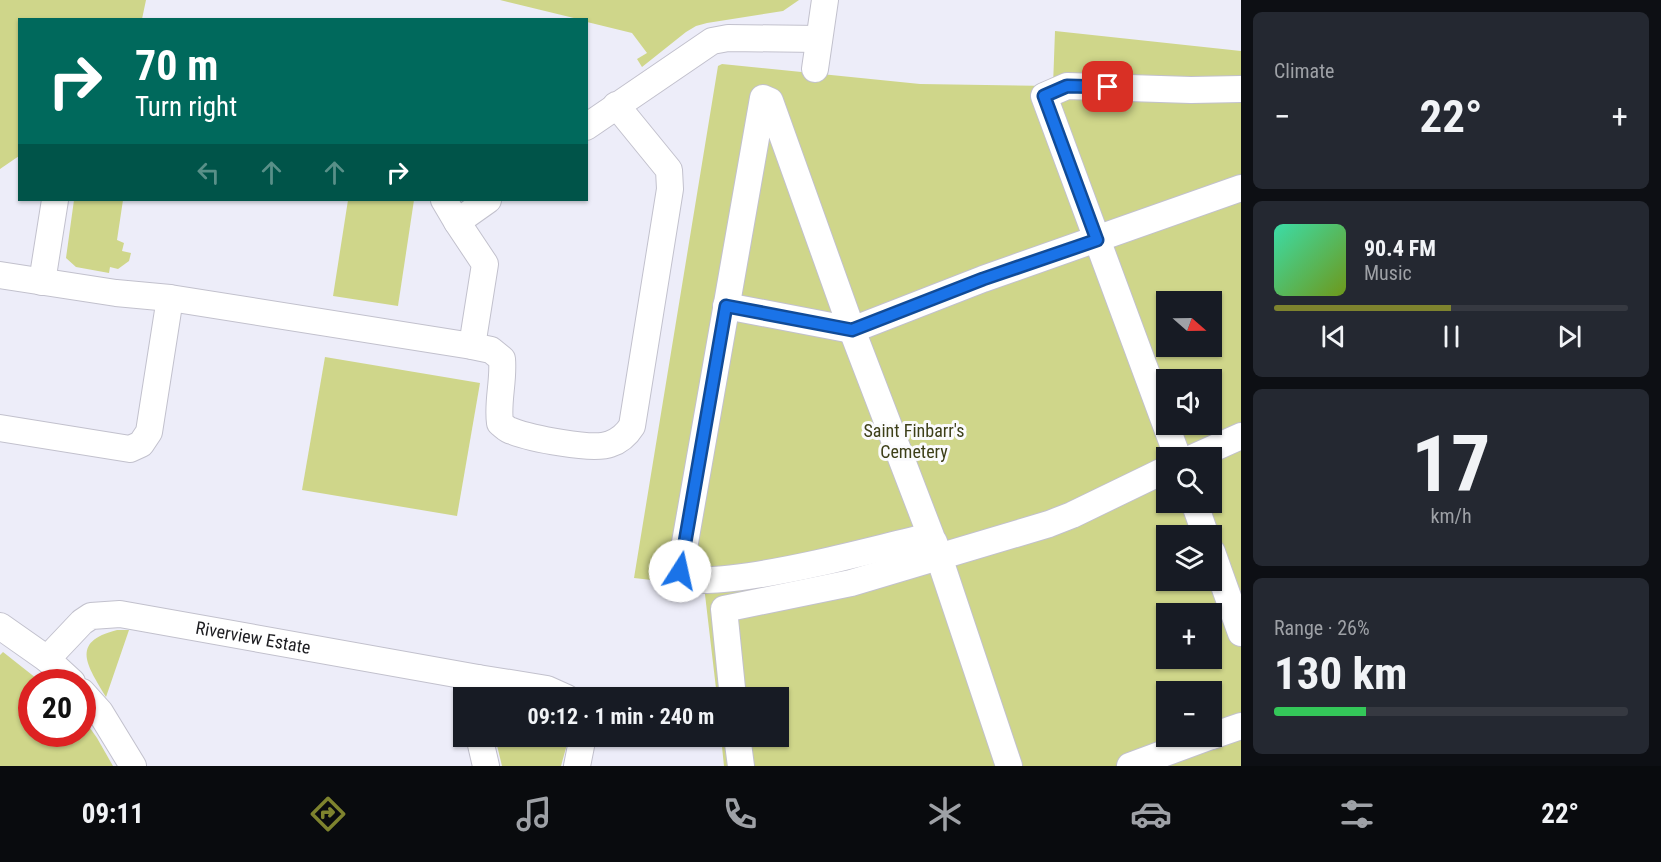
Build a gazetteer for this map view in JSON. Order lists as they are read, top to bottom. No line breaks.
{"streets":{"street":["Riverview Estate"]},"parks":["Saint Finbarr's Cemetery"],"north":"right","page":{"tile":["Climate",["17","km/h"],["Range · 26%","130 km"]],"turn":["70 m","Turn right"],"heat":["−","22°","+"],"song":["90.4 FM","Music"],"map_buttons":["+","−"],"limit":"20","trip":"09:12 · 1 min · 240 m","tabs":["09:11","22°"]}}
